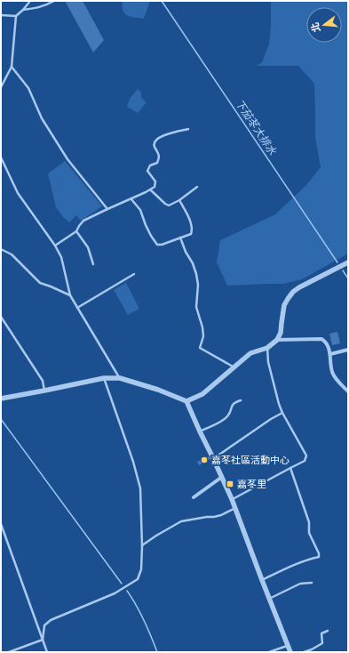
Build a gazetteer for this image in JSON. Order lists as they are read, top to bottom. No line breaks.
{"water":["下茄苳大排水"],"places":{"other":["嘉苳社區活動中心"],"transit":["嘉苳里"]},"north":"left"}
